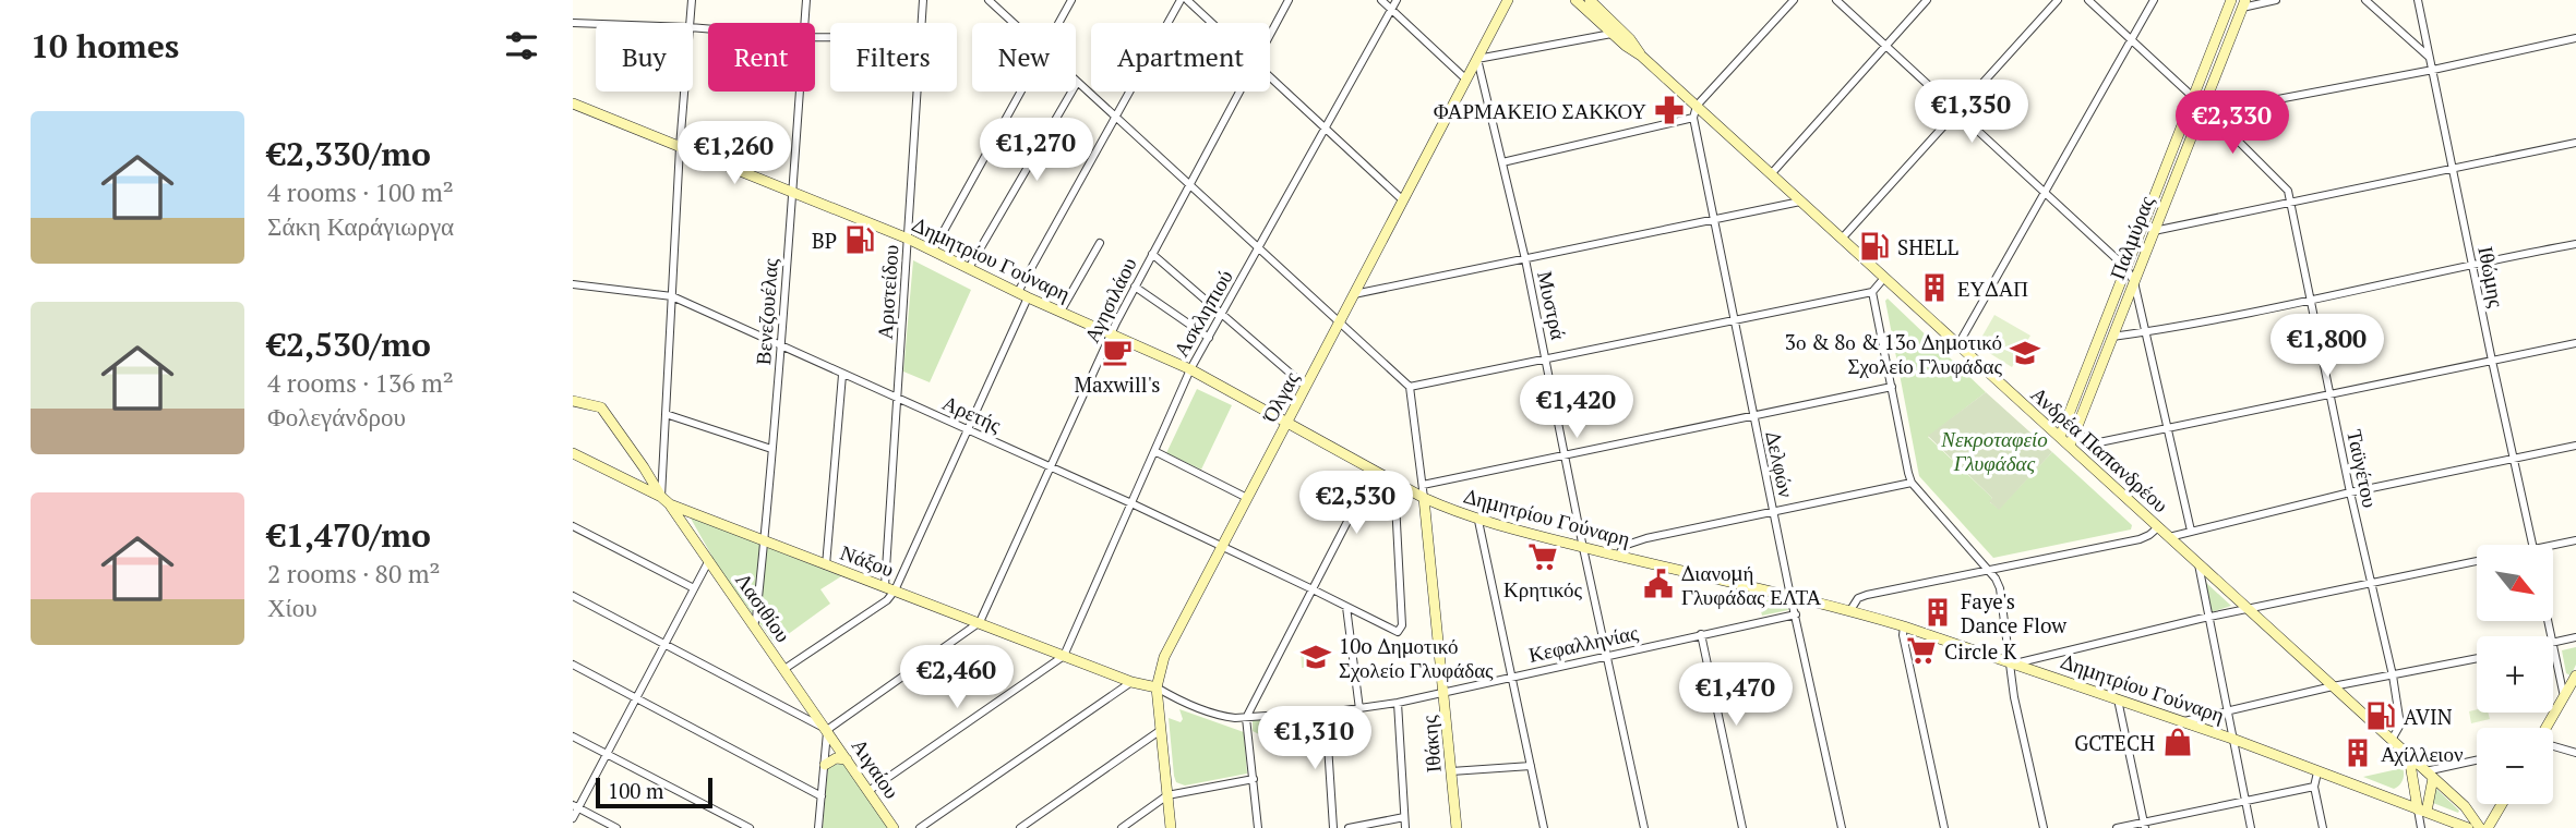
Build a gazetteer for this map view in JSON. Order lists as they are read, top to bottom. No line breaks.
{"streets":{"main road":["Παλμύρας","Δημητρίου Γούναρη","Όλγας","Ανδρέα Παπανδρέου","Νάξου","Λασιθίου","Ιθάκης","Αιγαίου"],"street":["Ιθώμης","Αριστείδου","Αγησιλάου","Μυστρά","Βενεζουέλας","Ασκληπιού","Αρετής","Δελφών","Ταϋγέτου","Κεφαλληνίας"]},"crossings":[["Παλμύρας","Ανδρέα Παπανδρέου"],["Δημητρίου Γούναρη","Αριστείδου"],["Δημητρίου Γούναρη","Αγησιλάου"],["Δημητρίου Γούναρη","Μυστρά"],["Δημητρίου Γούναρη","Βενεζουέλας"],["Δημητρίου Γούναρη","Ασκληπιού"],["Δημητρίου Γούναρη","Όλγας"],["Δημητρίου Γούναρη","Αρετής"],["Δημητρίου Γούναρη","Δελφών"],["Δημητρίου Γούναρη","Ιθάκης"],["Αριστείδου","Αρετής"],["Αριστείδου","Νάξου"],["Αγησιλάου","Αρετής"],["Αγησιλάου","Νάξου"],["Μυστρά","Όλγας"],["Μυστρά","Κεφαλληνίας"],["Βενεζουέλας","Αρετής"],["Βενεζουέλας","Νάξου"],["Βενεζουέλας","Λασιθίου"],["Ασκληπιού","Αρετής"],["Ασκληπιού","Νάξου"],["Όλγας","Αρετής"],["Όλγας","Νάξου"],["Όλγας","Κεφαλληνίας"],["Ανδρέα Παπανδρέου","Δελφών"],["Ανδρέα Παπανδρέου","Ταϋγέτου"],["Δελφών","Κεφαλληνίας"],["Νάξου","Λασιθίου"],["Νάξου","Κεφαλληνίας"],["Λασιθίου","Αιγαίου"],["Κεφαλληνίας","Ιθάκης"]],"parks":["Νεκροταφείο Γλυφάδας"],"places":{"pharmacy":["ΦΑΡΜΑΚΕΙΟ ΣΑΚΚΟΥ"],"fuel station":["BP","SHELL","AVIN"],"building":["ΕΥΔΑΠ","Faye's Dance Flow","Αχίλλειον"],"cafe":["Maxwill's"],"school or university":["3ο & 8ο & 13ο Δημοτικό Σχολείο Γλυφάδας","10o Δημοτικό Σχολείο Γλυφάδας"],"supermarket":["Κρητικός","Circle K"],"public building":["Διανομή Γλυφάδας ΕΛΤΑ"],"shop":["GCTECH"]},"scale_bar":"100 m","north":"bottom right","page":{"heading":"10 homes","chip":["Buy","Rent","Filters","New","Apartment"],"price":["€1,350","€2,330","€1,270","€1,260","€1,800","€1,420","€2,530","€2,460","€1,470","€1,310"],"list":[{"name":"€2,330/mo","note":"4 rooms · 100 m² · Σάκη Καράγιωργα"},{"name":"€2,530/mo","note":"4 rooms · 136 m² · Φολεγάνδρου"},{"name":"€1,470/mo","note":"2 rooms · 80 m² · Χίου"}],"map_buttons":["+","−"],"scale":"100 m"}}
